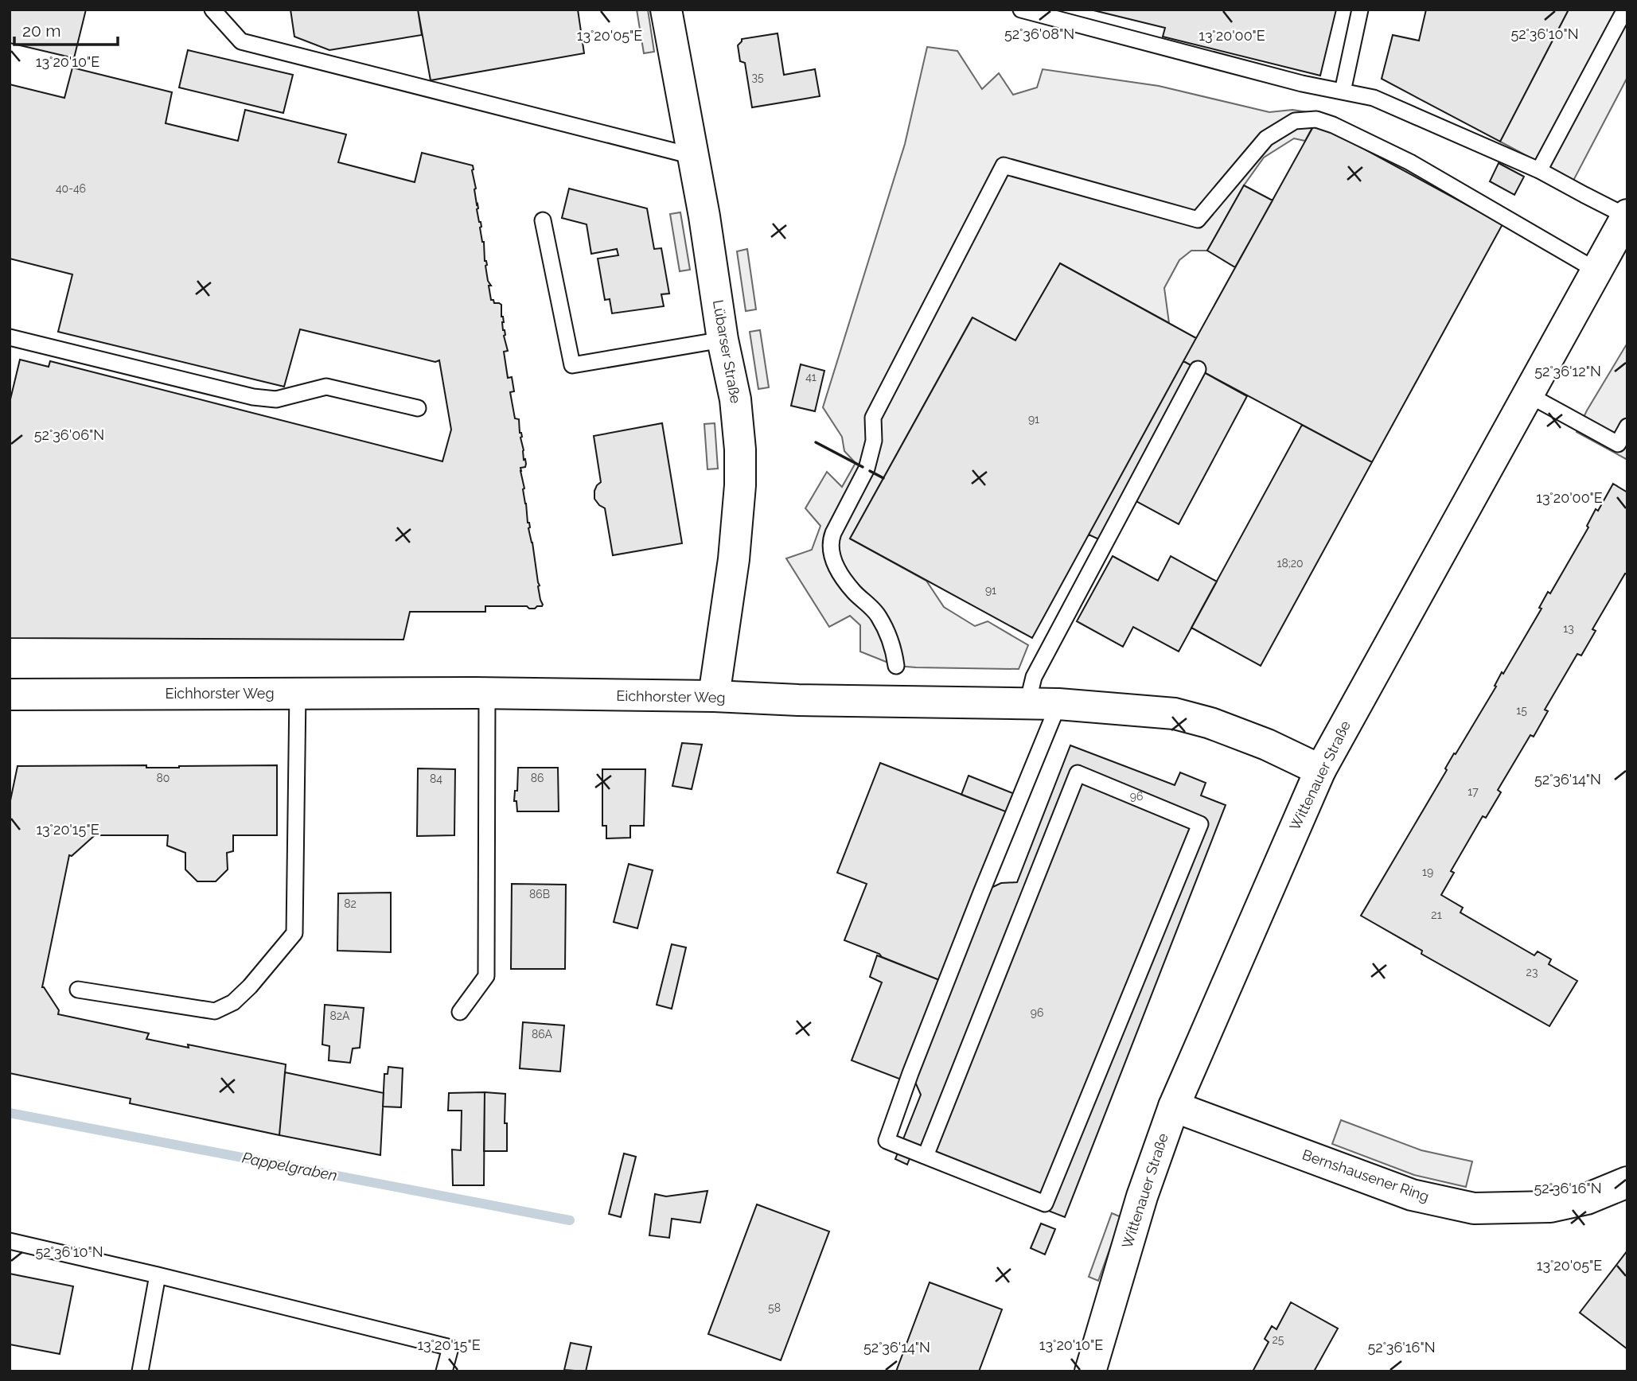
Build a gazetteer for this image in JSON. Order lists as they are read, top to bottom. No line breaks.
{"streets":{"main road":["Lübarser Straße","Eichhorster Weg","Wittenauer Straße","Bernshausener Ring"]},"crossings":[["Lübarser Straße","Eichhorster Weg"],["Eichhorster Weg","Wittenauer Straße"],["Wittenauer Straße","Bernshausener Ring"]],"water":["Pappelgraben"],"house_numbers":["35","40-46","41","91","18;20","91","13","15","80","86","84","17","96","19","86B","82","21","23","96","82A","86A","58","25"],"scale_bar":"20 m","coordinates":["52°36'08\"N","52°36'10\"N","13°20'05\"E","13°20'00\"E","13°20'10\"E","52°36'12\"N","52°36'06\"N","52°36'14\"N","13°20'15\"E","52°36'16\"N"]}
